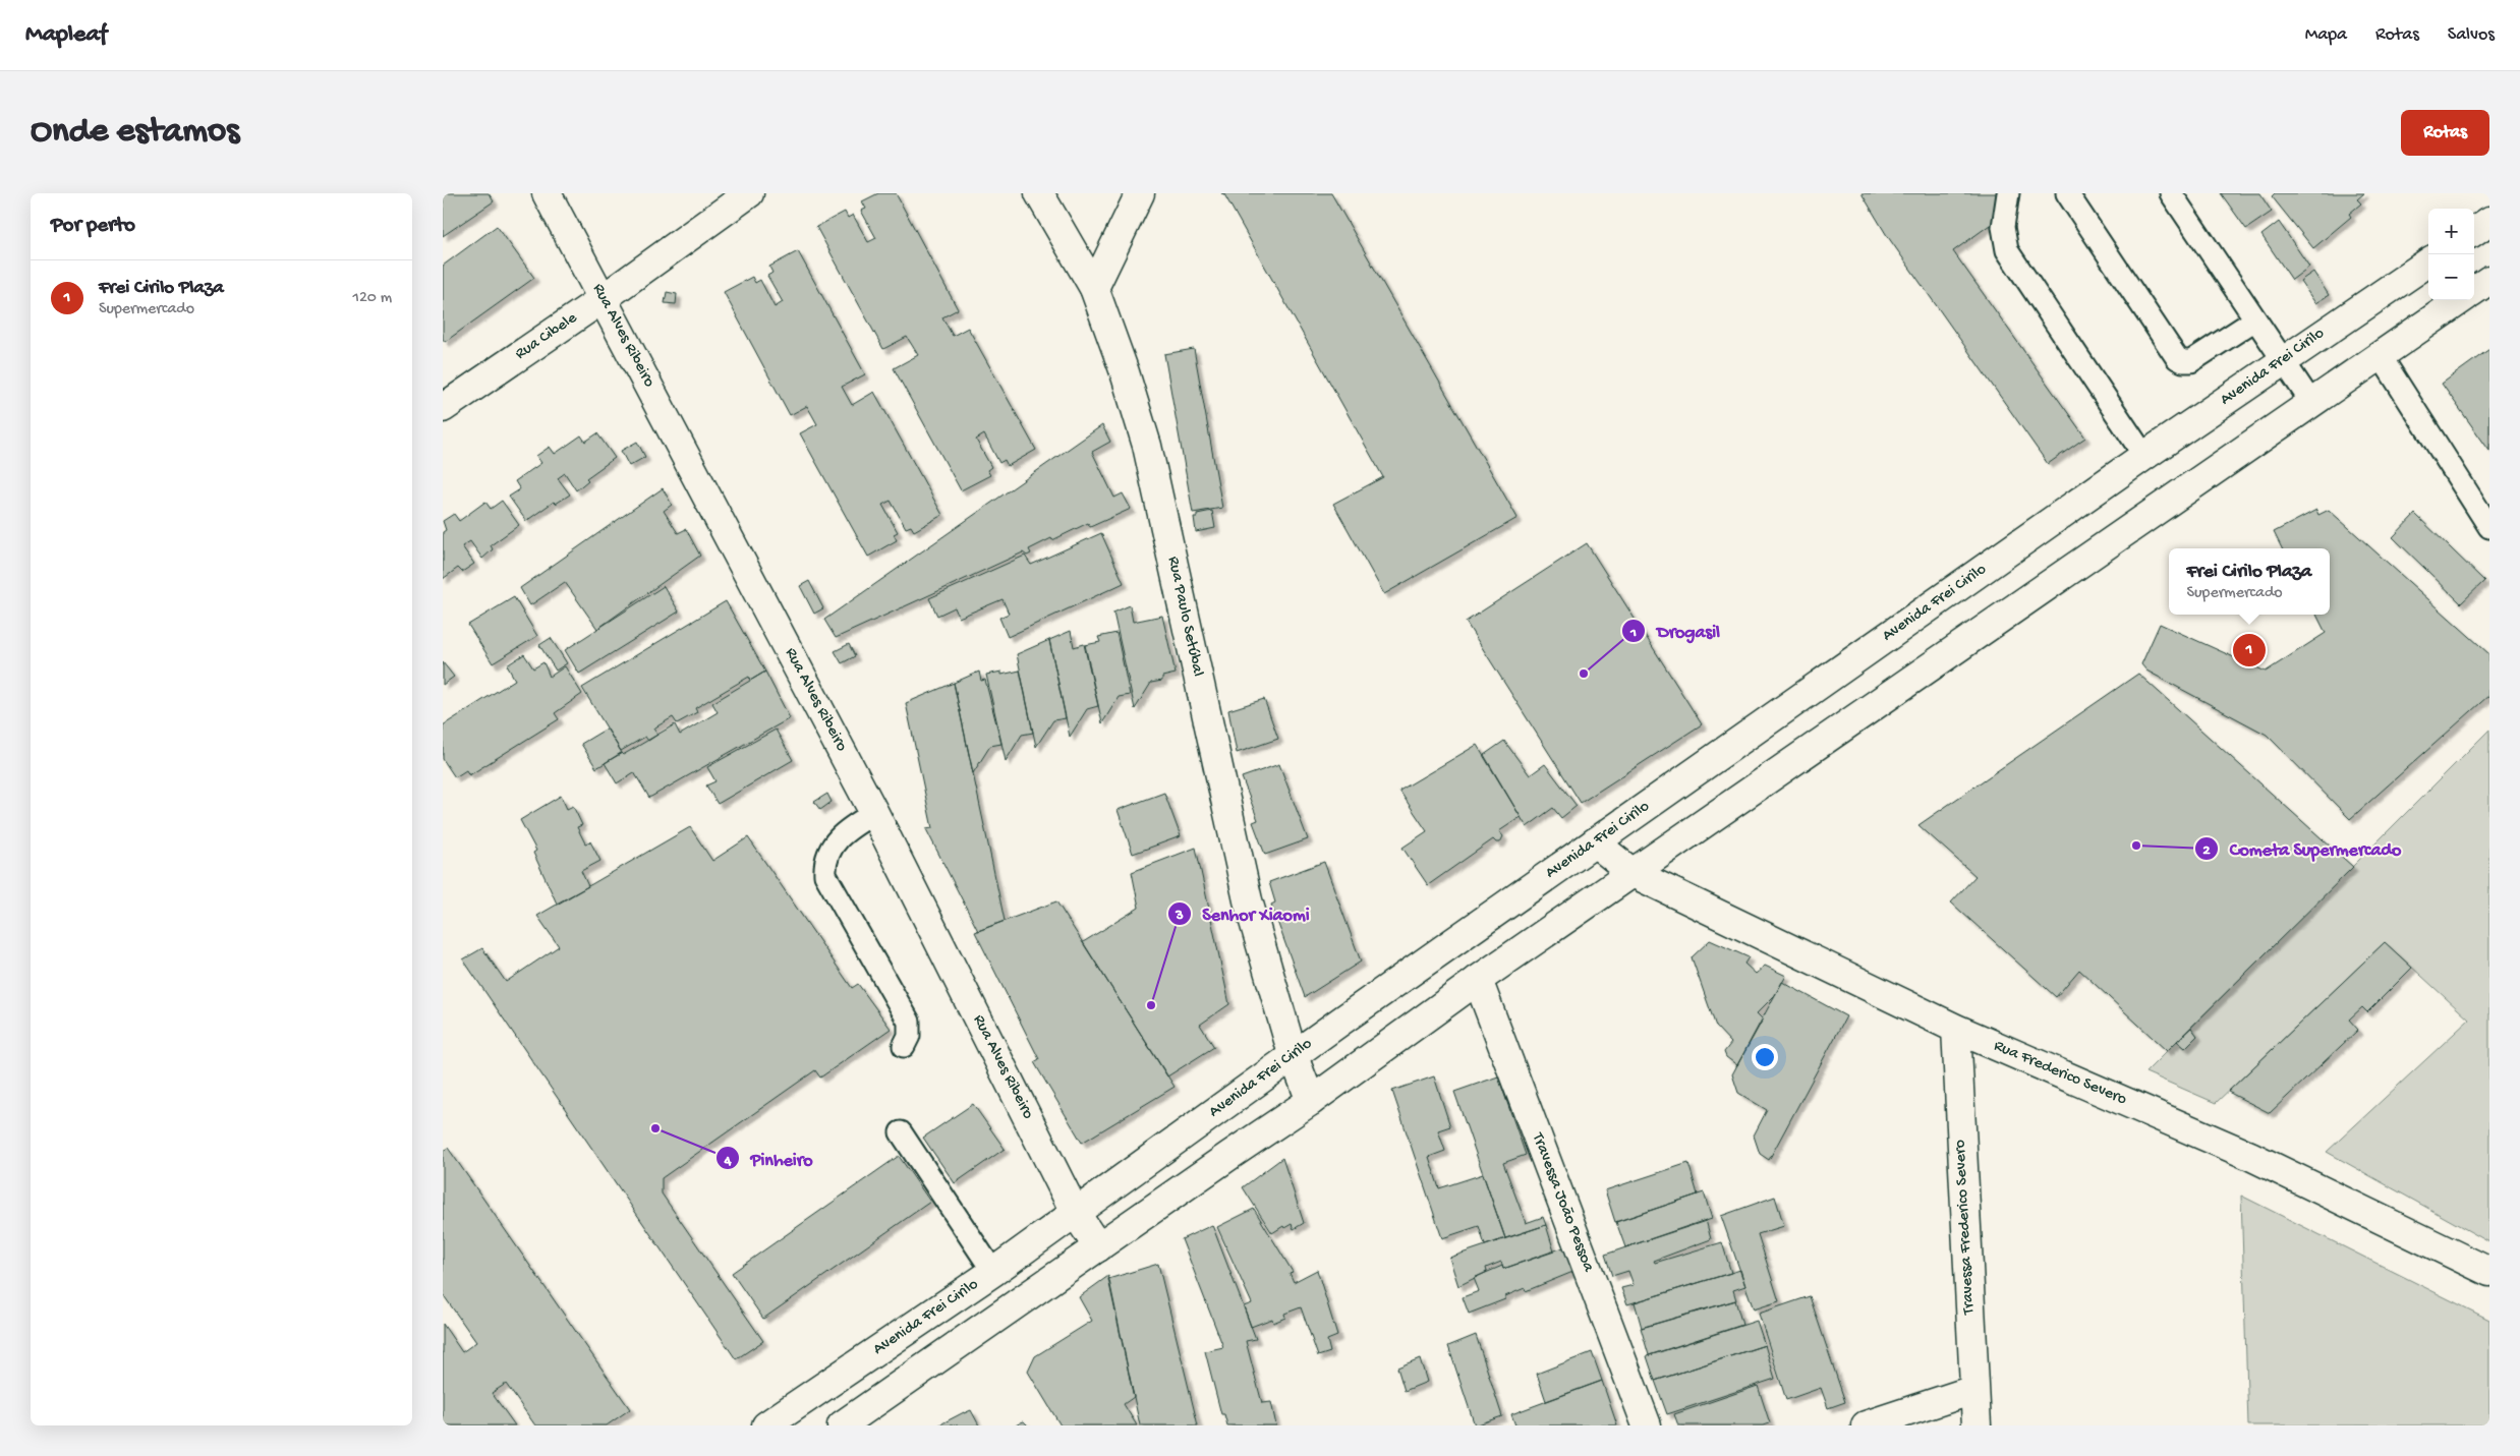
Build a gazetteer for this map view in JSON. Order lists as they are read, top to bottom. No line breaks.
{"streets":{"street":["Rua Alves Ribeiro","Rua Cibele","Avenida Frei Cirilo","Rua Paulo Setúbal","Rua Frederico Severo","Travessa João Pessoa","Travessa Frederico Severo"]},"crossings":[["Rua Alves Ribeiro","Rua Cibele"],["Rua Alves Ribeiro","Avenida Frei Cirilo"],["Avenida Frei Cirilo","Rua Paulo Setúbal"],["Avenida Frei Cirilo","Rua Frederico Severo"],["Rua Frederico Severo","Travessa Frederico Severo"]],"places":["Drogasil","Cometa Supermercado","Senhor Xiaomi","Pinheiro"],"page":{"header":"Mapleaf","nav":["Mapa","Rotas","Salvos"],"buttons":"Rotas","title":"Onde estamos","heading":"Por perto","map_buttons":["+","−"],"list":[{"mark":"1","name":"Frei Cirilo Plaza","note":"Supermercado","value":"120 m"}],"popup":["Frei Cirilo Plaza","Supermercado"],"pins":"1"}}
